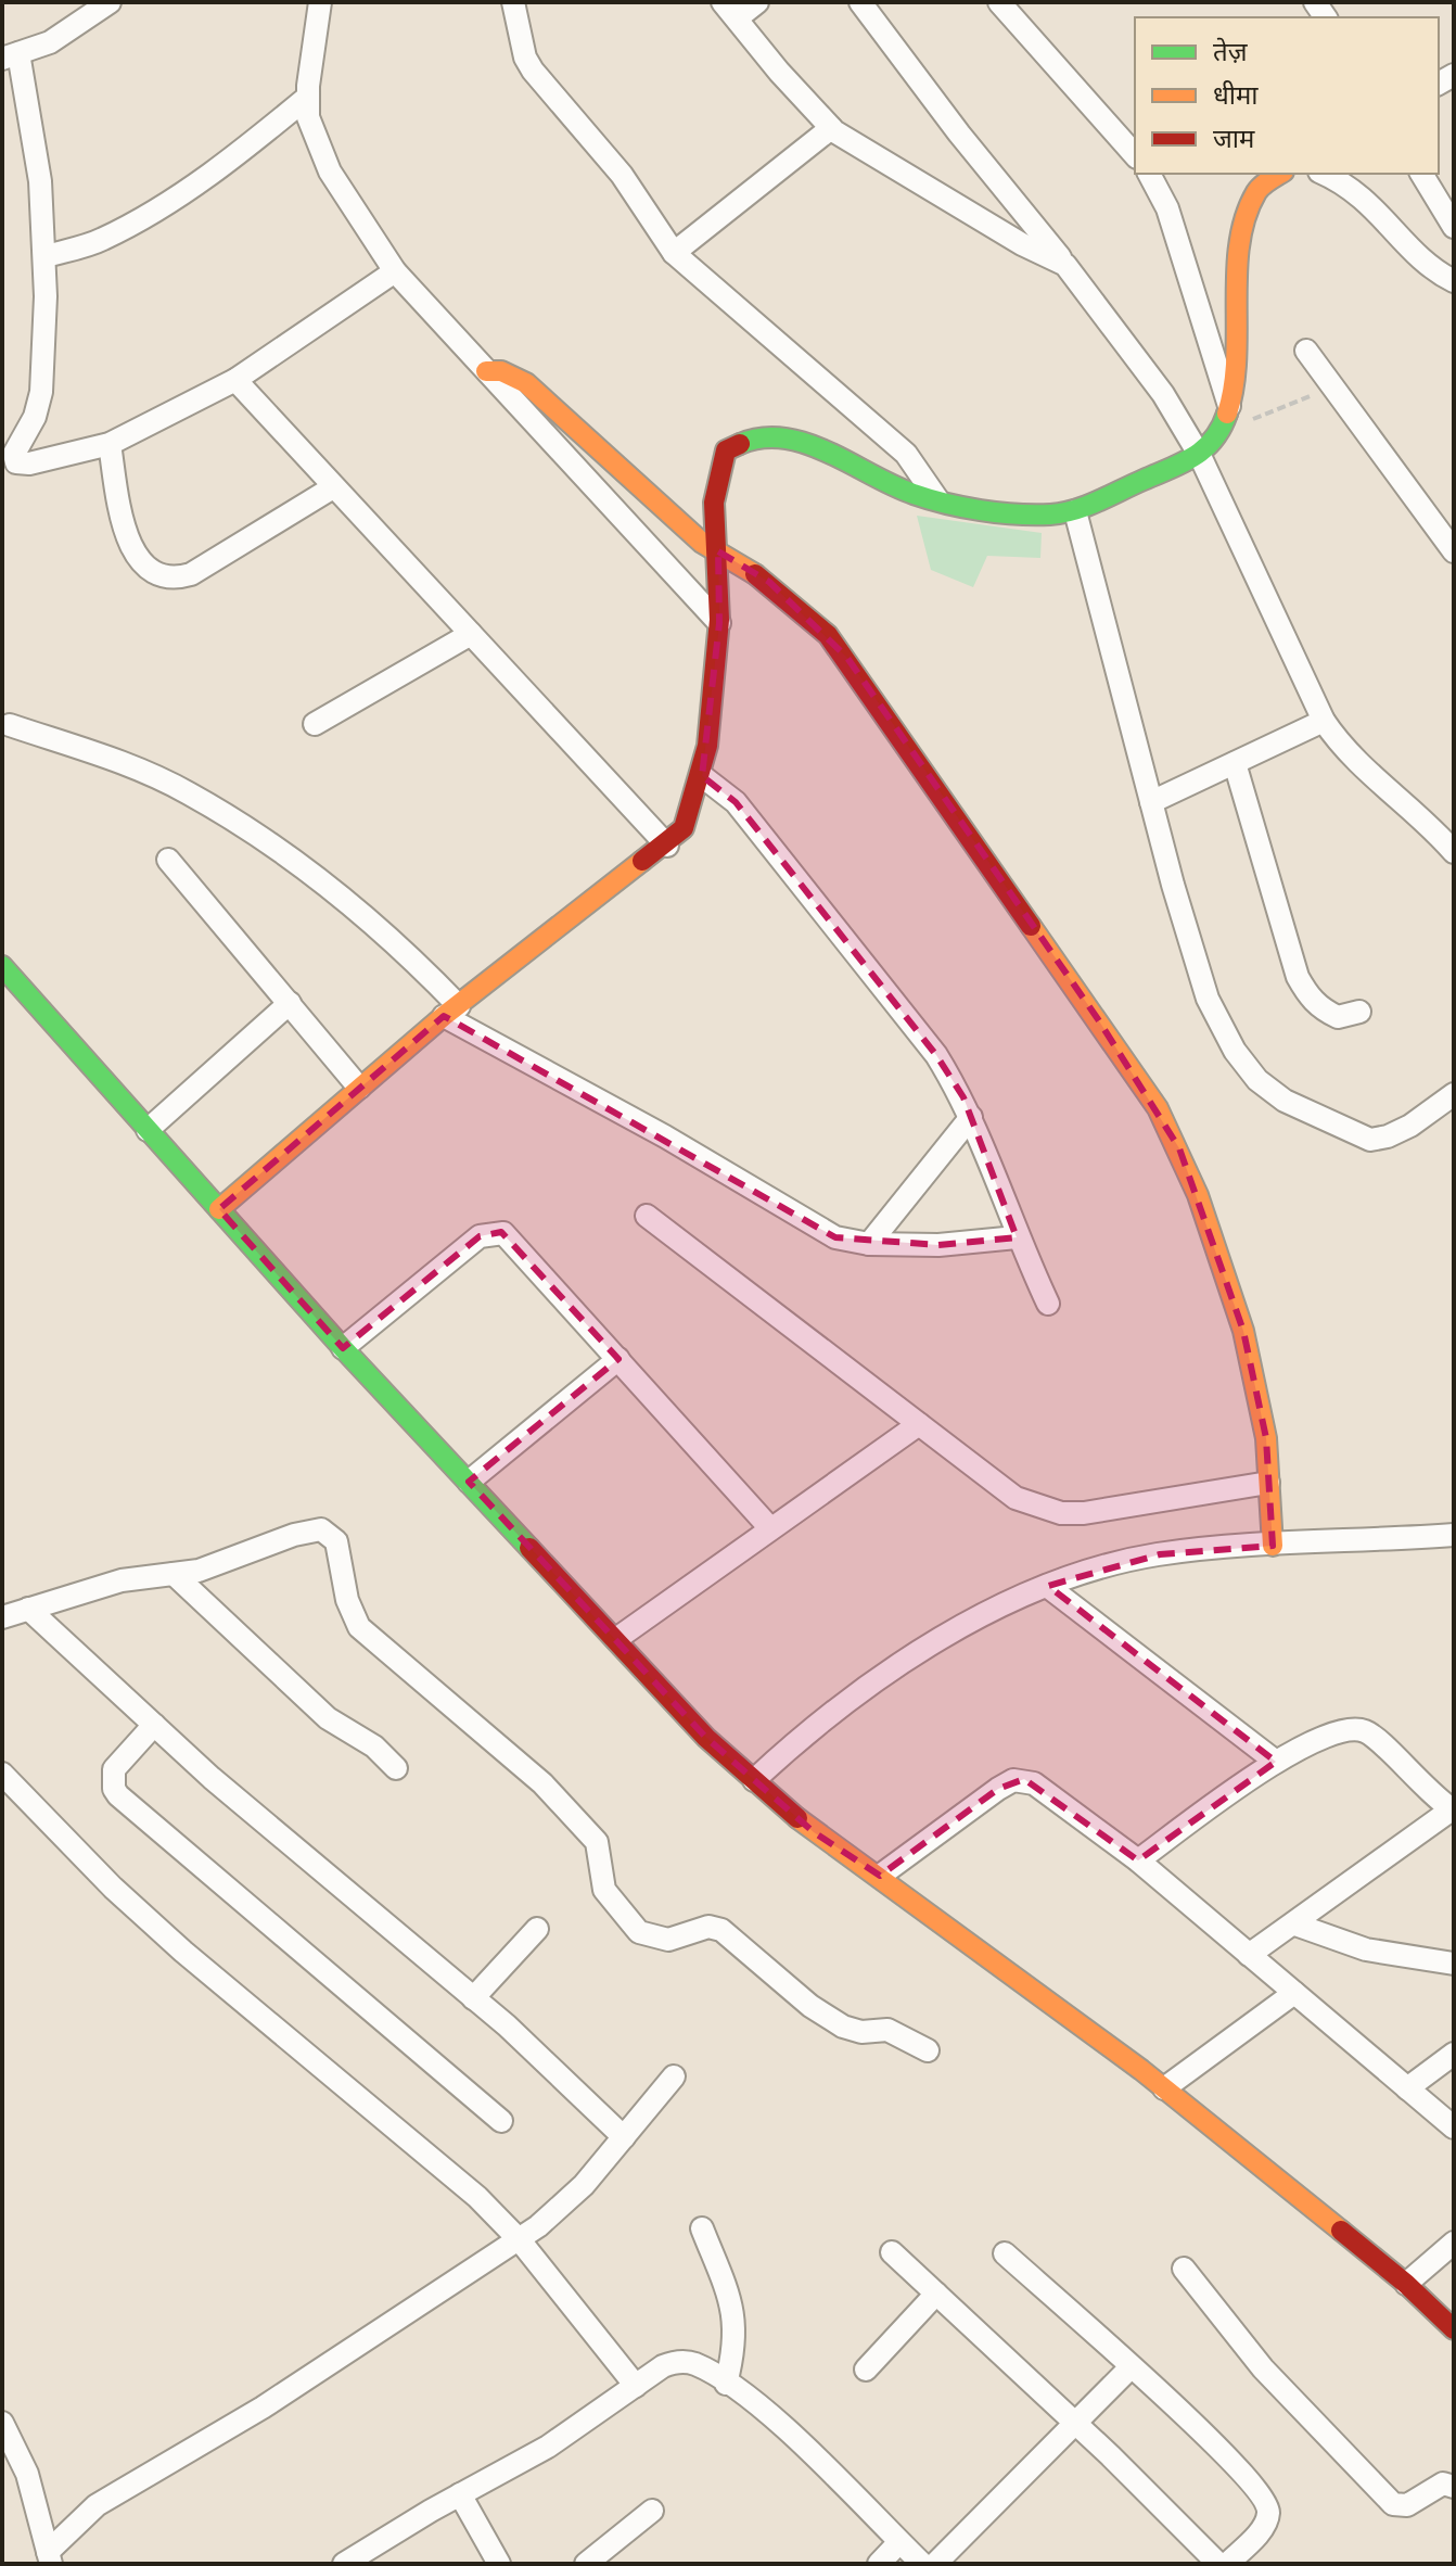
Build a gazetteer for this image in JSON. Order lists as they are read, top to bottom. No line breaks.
{"legend":["तेज़","धीमा","जाम"]}
